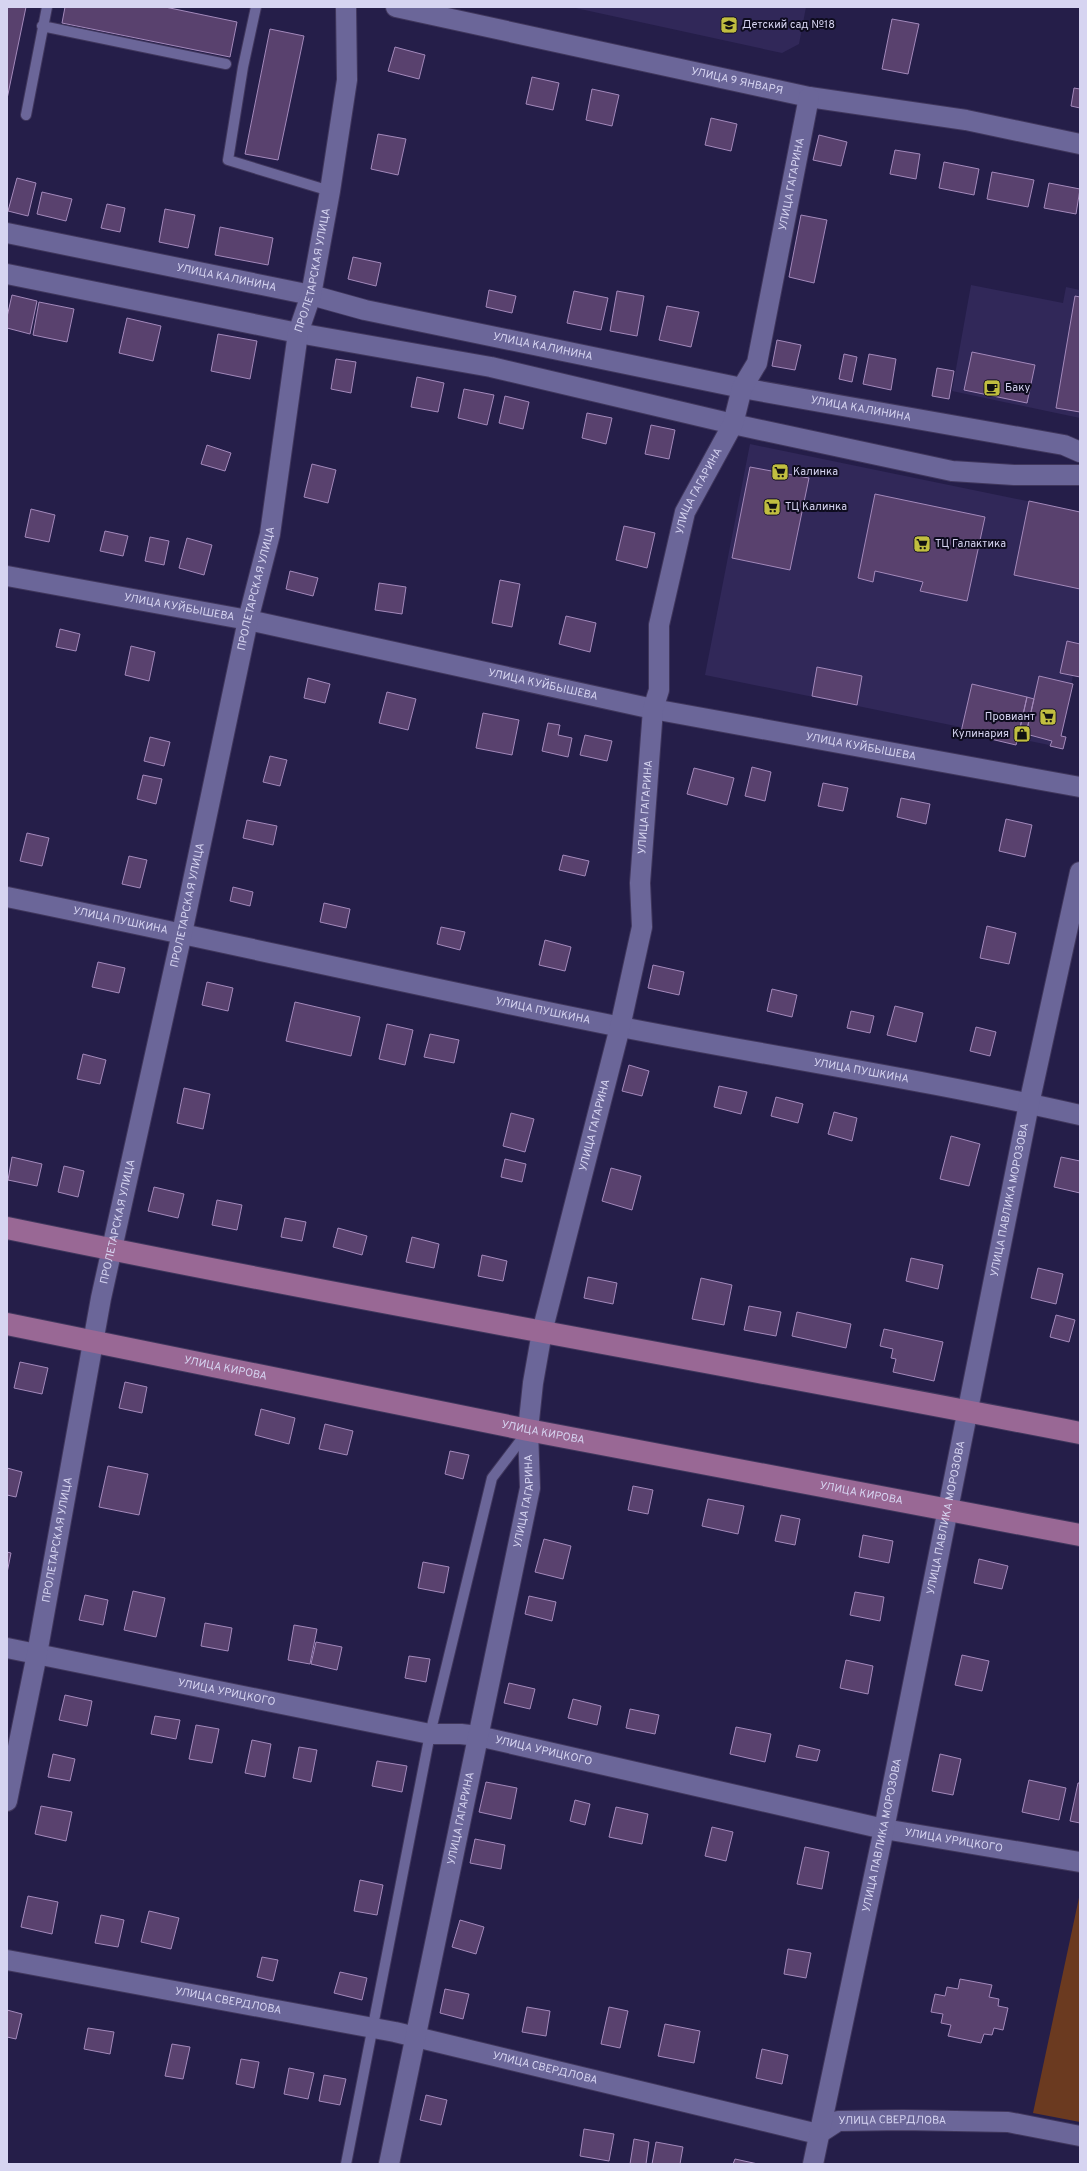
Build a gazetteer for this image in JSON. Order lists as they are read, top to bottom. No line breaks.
{"streets":{"main road":["УЛИЦА КИРОВА"],"street":["УЛИЦА 9 ЯНВАРЯ","УЛИЦА ГАГАРИНА","ПРОЛЕТАРСКАЯ УЛИЦА","УЛИЦА КАЛИНИНА","УЛИЦА КУЙБЫШЕВА","УЛИЦА ПУШКИНА","УЛИЦА ПАВЛИКА МОРОЗОВА","УЛИЦА УРИЦКОГО","УЛИЦА СВЕРДЛОВА"]},"crossings":[["УЛИЦА 9 ЯНВАРЯ","УЛИЦА ГАГАРИНА"],["УЛИЦА ГАГАРИНА","УЛИЦА КАЛИНИНА"],["УЛИЦА ГАГАРИНА","УЛИЦА КУЙБЫШЕВА"],["УЛИЦА ГАГАРИНА","УЛИЦА ПУШКИНА"],["УЛИЦА ГАГАРИНА","УЛИЦА КИРОВА"],["УЛИЦА ГАГАРИНА","УЛИЦА УРИЦКОГО"],["УЛИЦА ГАГАРИНА","УЛИЦА СВЕРДЛОВА"],["ПРОЛЕТАРСКАЯ УЛИЦА","УЛИЦА КАЛИНИНА"],["ПРОЛЕТАРСКАЯ УЛИЦА","УЛИЦА КУЙБЫШЕВА"],["ПРОЛЕТАРСКАЯ УЛИЦА","УЛИЦА ПУШКИНА"],["ПРОЛЕТАРСКАЯ УЛИЦА","УЛИЦА КИРОВА"],["ПРОЛЕТАРСКАЯ УЛИЦА","УЛИЦА УРИЦКОГО"],["УЛИЦА ПУШКИНА","УЛИЦА ПАВЛИКА МОРОЗОВА"],["УЛИЦА ПАВЛИКА МОРОЗОВА","УЛИЦА КИРОВА"],["УЛИЦА ПАВЛИКА МОРОЗОВА","УЛИЦА УРИЦКОГО"],["УЛИЦА ПАВЛИКА МОРОЗОВА","УЛИЦА СВЕРДЛОВА"]],"places":{"school or university":["Детский сад №18"],"cafe":["Баку"],"supermarket":["Калинка","ТЦ Калинка","ТЦ Галактика","Провиант"],"shop":["Кулинария"]}}
